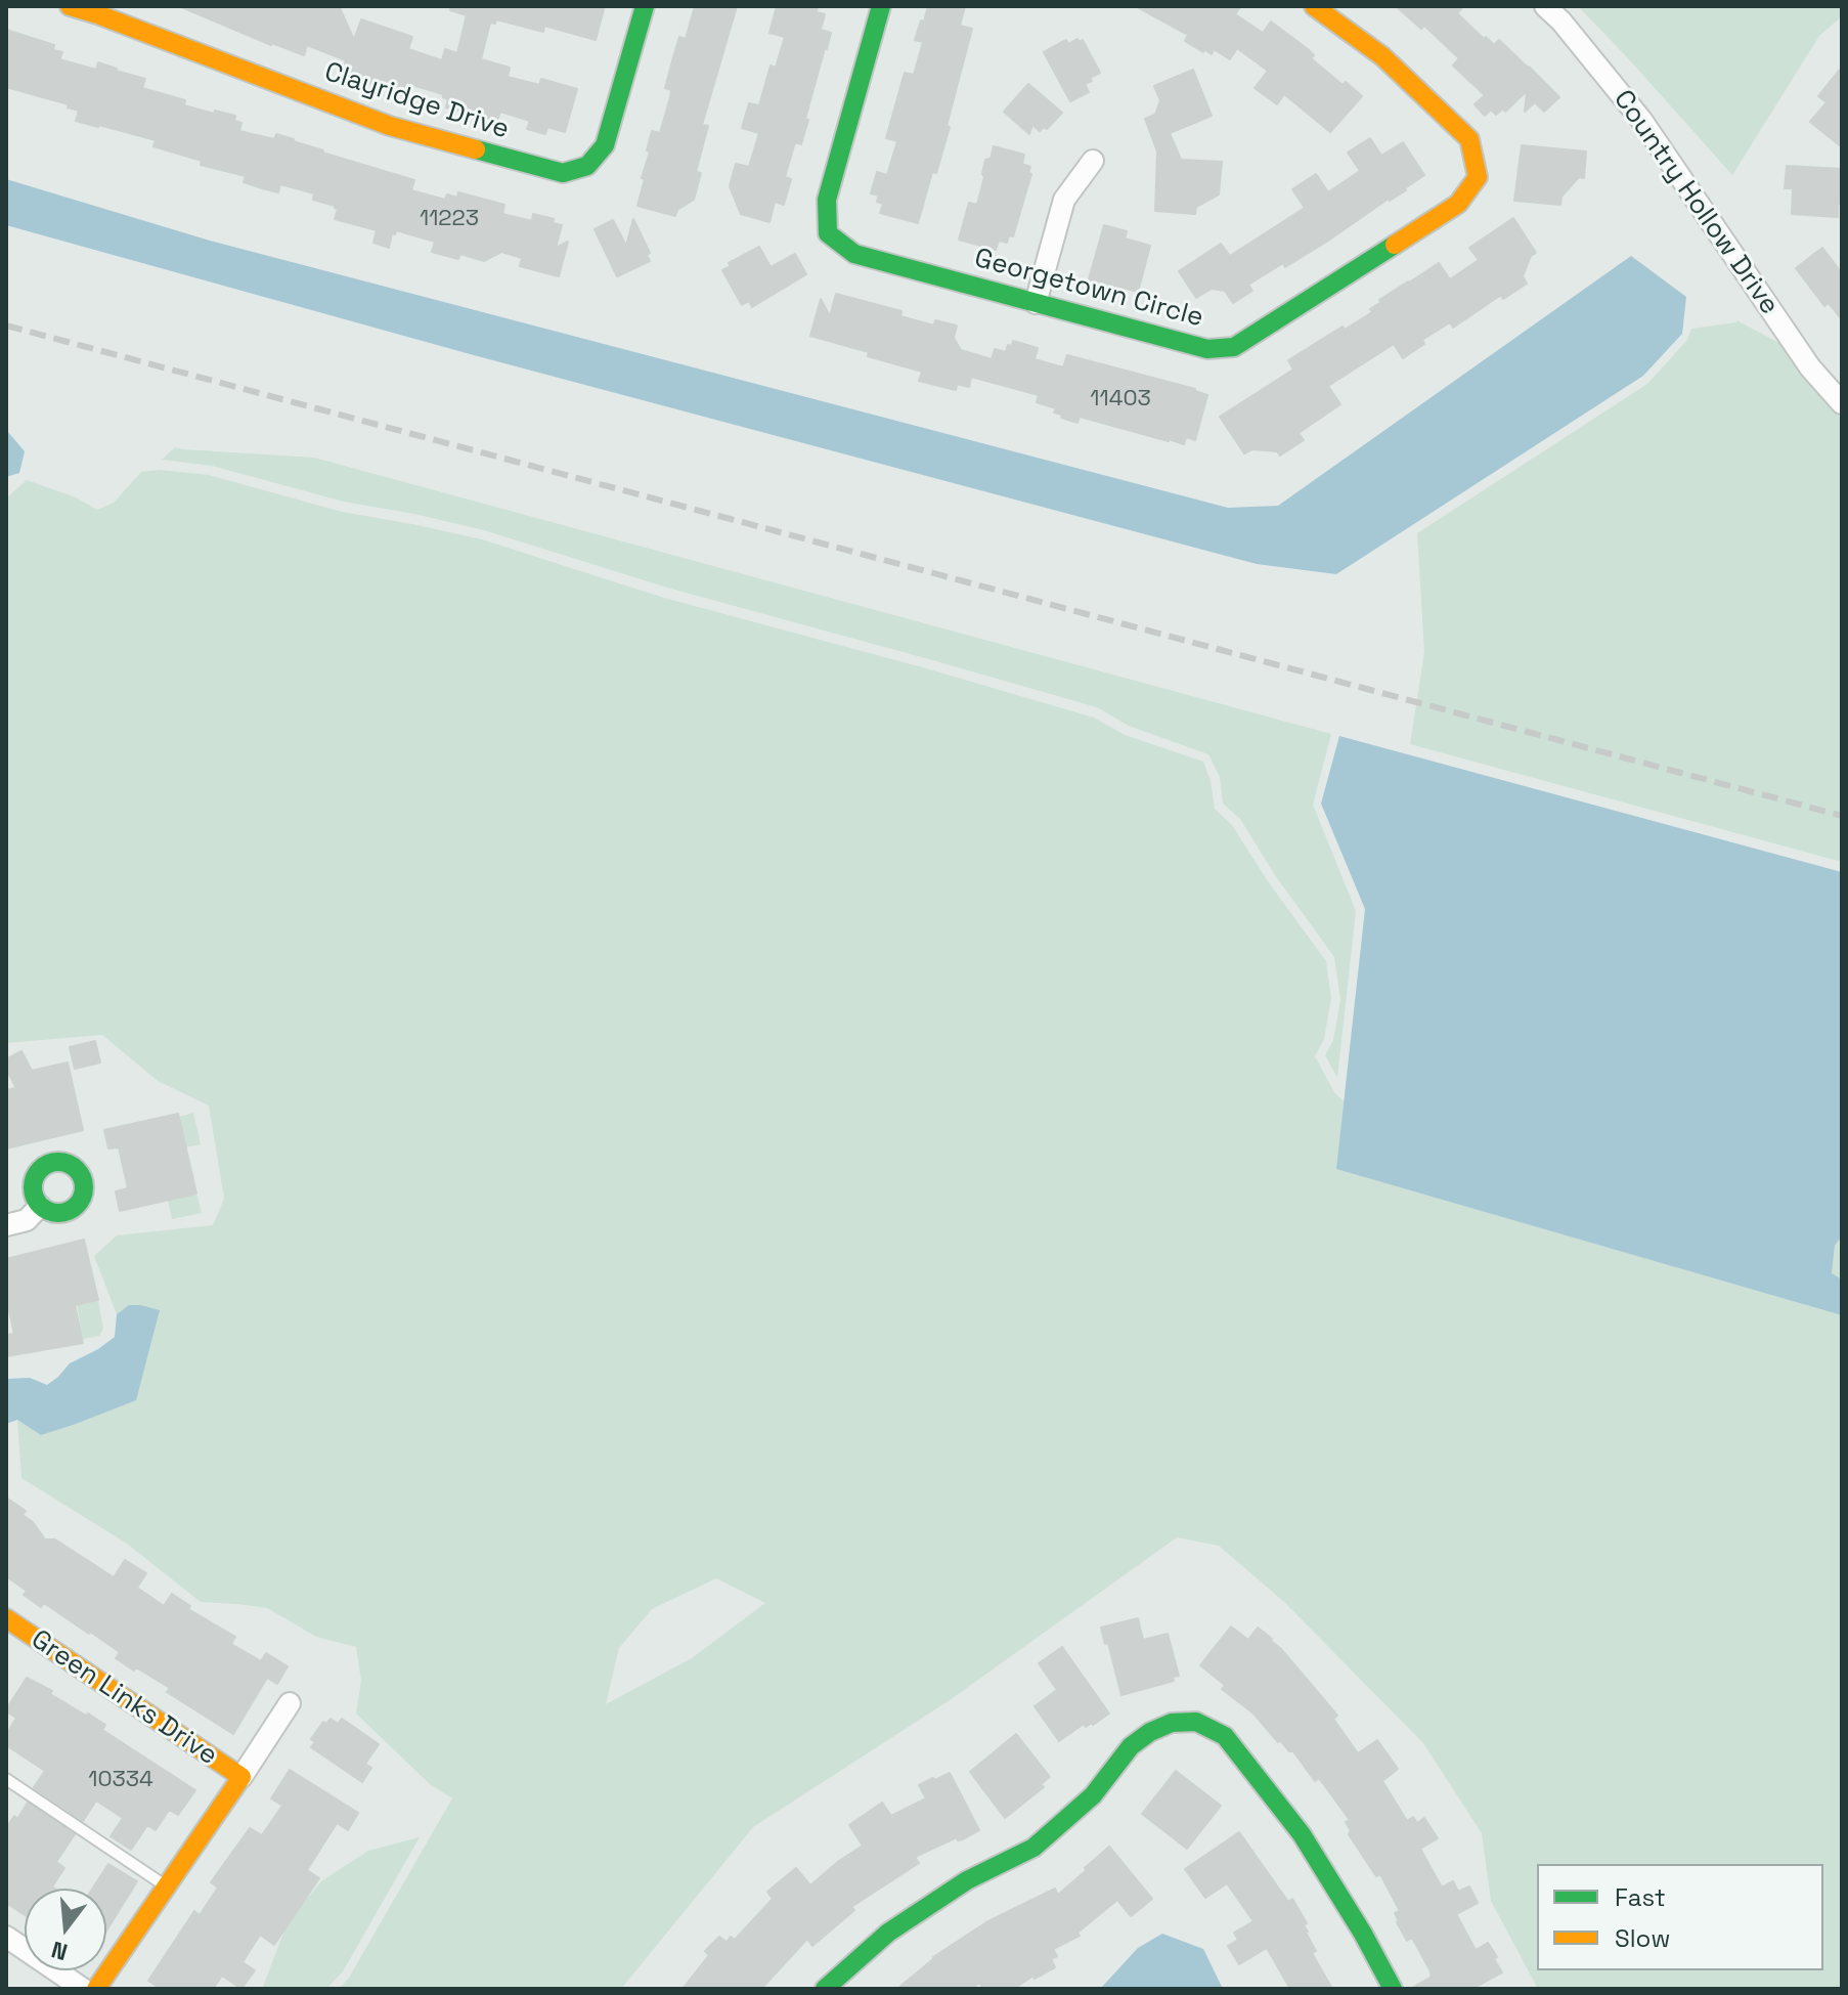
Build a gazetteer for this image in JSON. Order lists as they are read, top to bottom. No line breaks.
{"streets":{"street":["Clayridge Drive","Country Hollow Drive","Georgetown Circle","Green Links Drive"]},"house_numbers":["11223","11403","10334"],"legend":["Fast","Slow"],"north":"bottom"}
